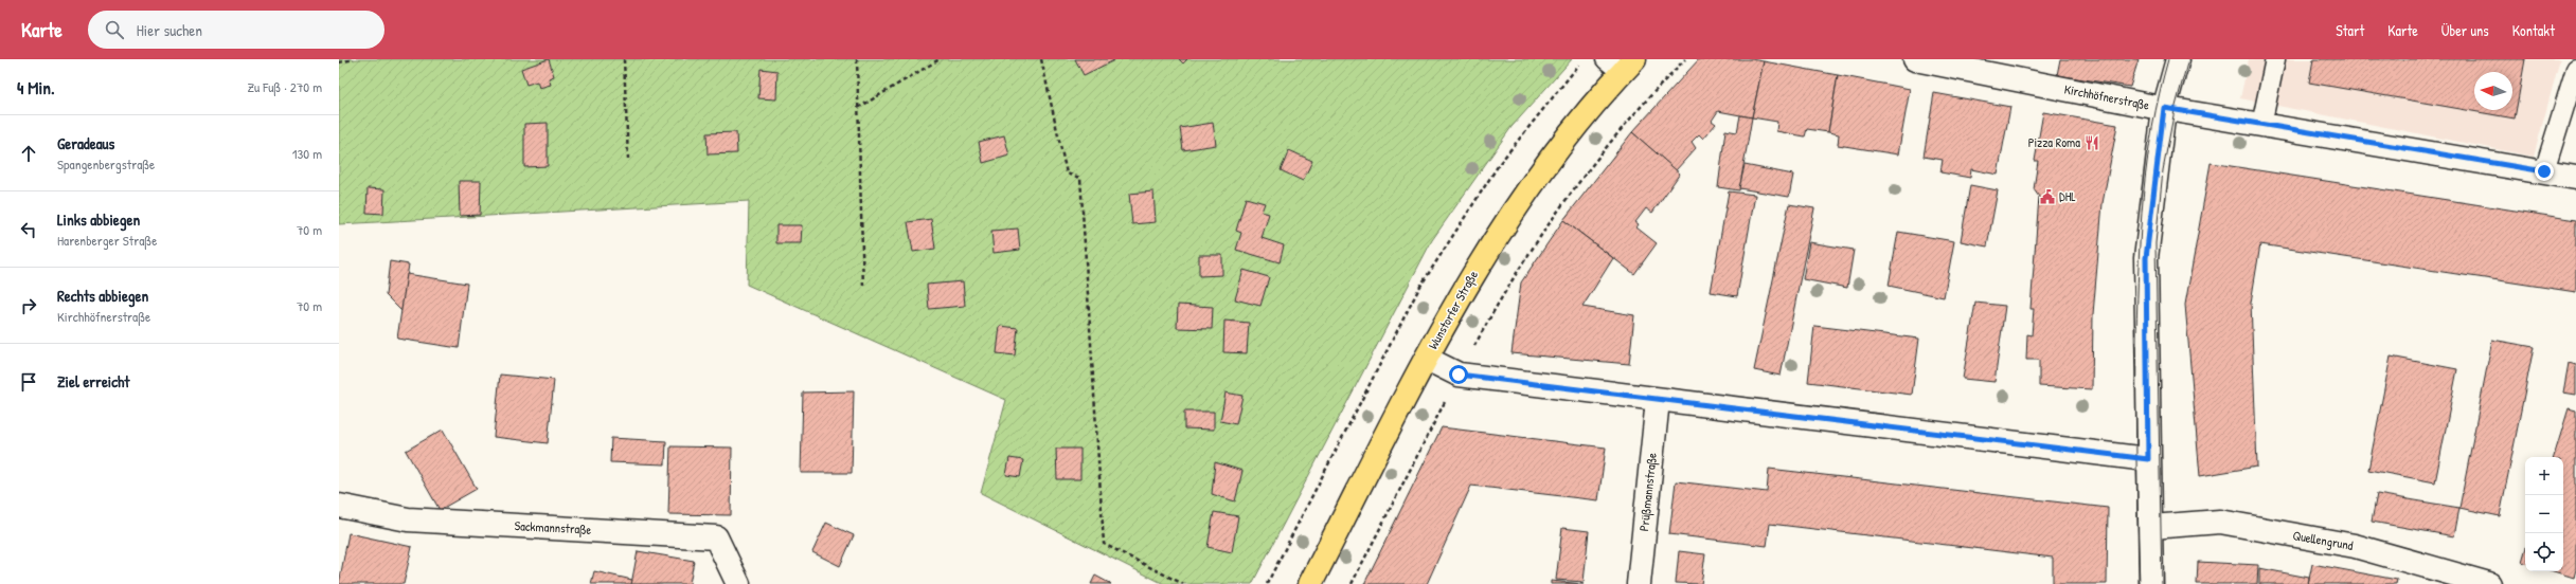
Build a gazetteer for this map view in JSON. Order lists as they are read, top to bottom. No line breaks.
{"streets":{"main road":["Wunstorfer Straße"],"street":["Kirchhöfnerstraße","Prüßmannstraße","Sackmannstraße","Quellengrund"]},"places":{"restaurant":["Pizza Roma"],"public building":["DHL"]},"north":"left","page":{"header":"Karte","search":"Hier suchen","nav":["Start","Karte","Über uns","Kontakt"],"heading":["4 Min.","Zu Fuß · 270 m"],"list":[["Geradeaus","Spangenbergstraße","130 m"],["Links abbiegen","Harenberger Straße","70 m"],["Rechts abbiegen","Kirchhöfnerstraße","70 m"],"Ziel erreicht"],"map_buttons":["+","−"]}}
